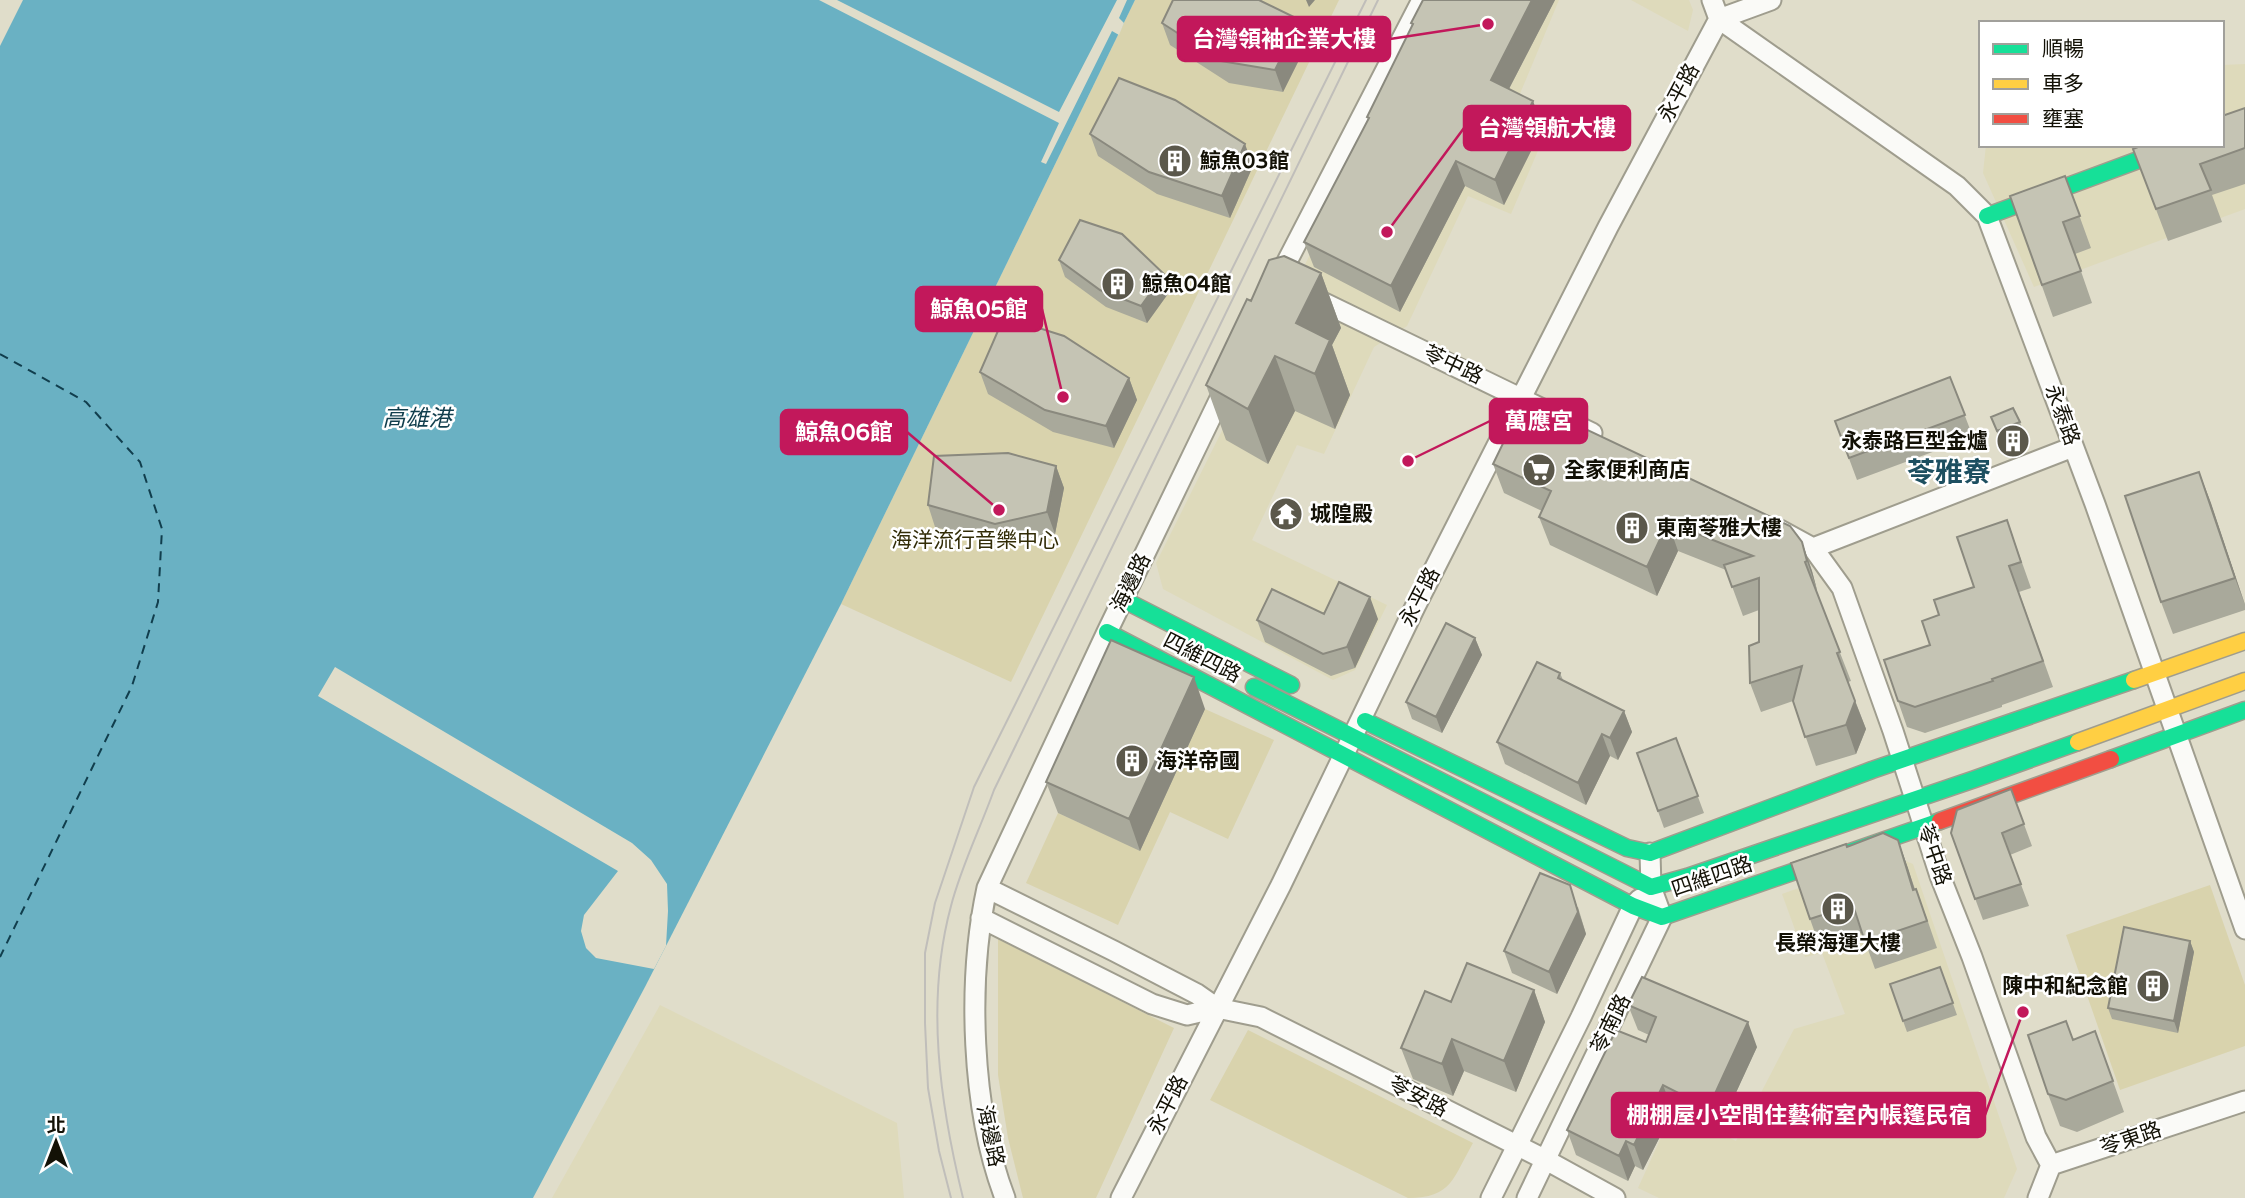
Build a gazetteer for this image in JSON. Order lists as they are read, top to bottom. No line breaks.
{"streets":{"street":["永平路","苓中路","永泰路","海邊路","四維四路","苓南路","苓安路","苓東路"]},"crossings":[["永平路","苓中路"],["永平路","永泰路"],["永平路","四維四路"],["永平路","苓安路"],["苓中路","四維四路"],["苓中路","苓東路"],["永泰路","四維四路"],["海邊路","四維四路"],["海邊路","苓安路"],["四維四路","苓南路"],["苓南路","苓安路"]],"districts":["苓雅寮"],"water":["高雄港"],"parks":["海洋流行音樂中心"],"places":{"other":["台灣領袖企業大樓","台灣領航大樓","鯨魚05館","萬應宮","鯨魚06館","棚棚屋小空間住藝術室內帳篷民宿"],"building":["鯨魚03館","鯨魚04館","永泰路巨型金爐","東南苓雅大樓","海洋帝國","長榮海運大樓","陳中和紀念館"],"supermarket":["全家便利商店"],"temple":["城隍殿"]},"legend":["順暢","車多","壅塞"],"north":"top"}
